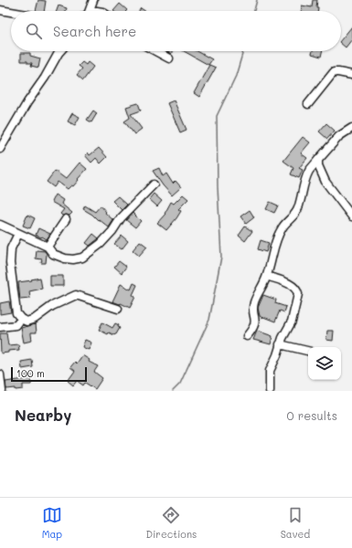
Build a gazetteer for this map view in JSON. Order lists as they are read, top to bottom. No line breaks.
{"scale_bar":"100 m","page":{"search":"Search here","scale":"100 m","heading":["Nearby","0 results"],"nav":["Map","Directions","Saved"]}}
